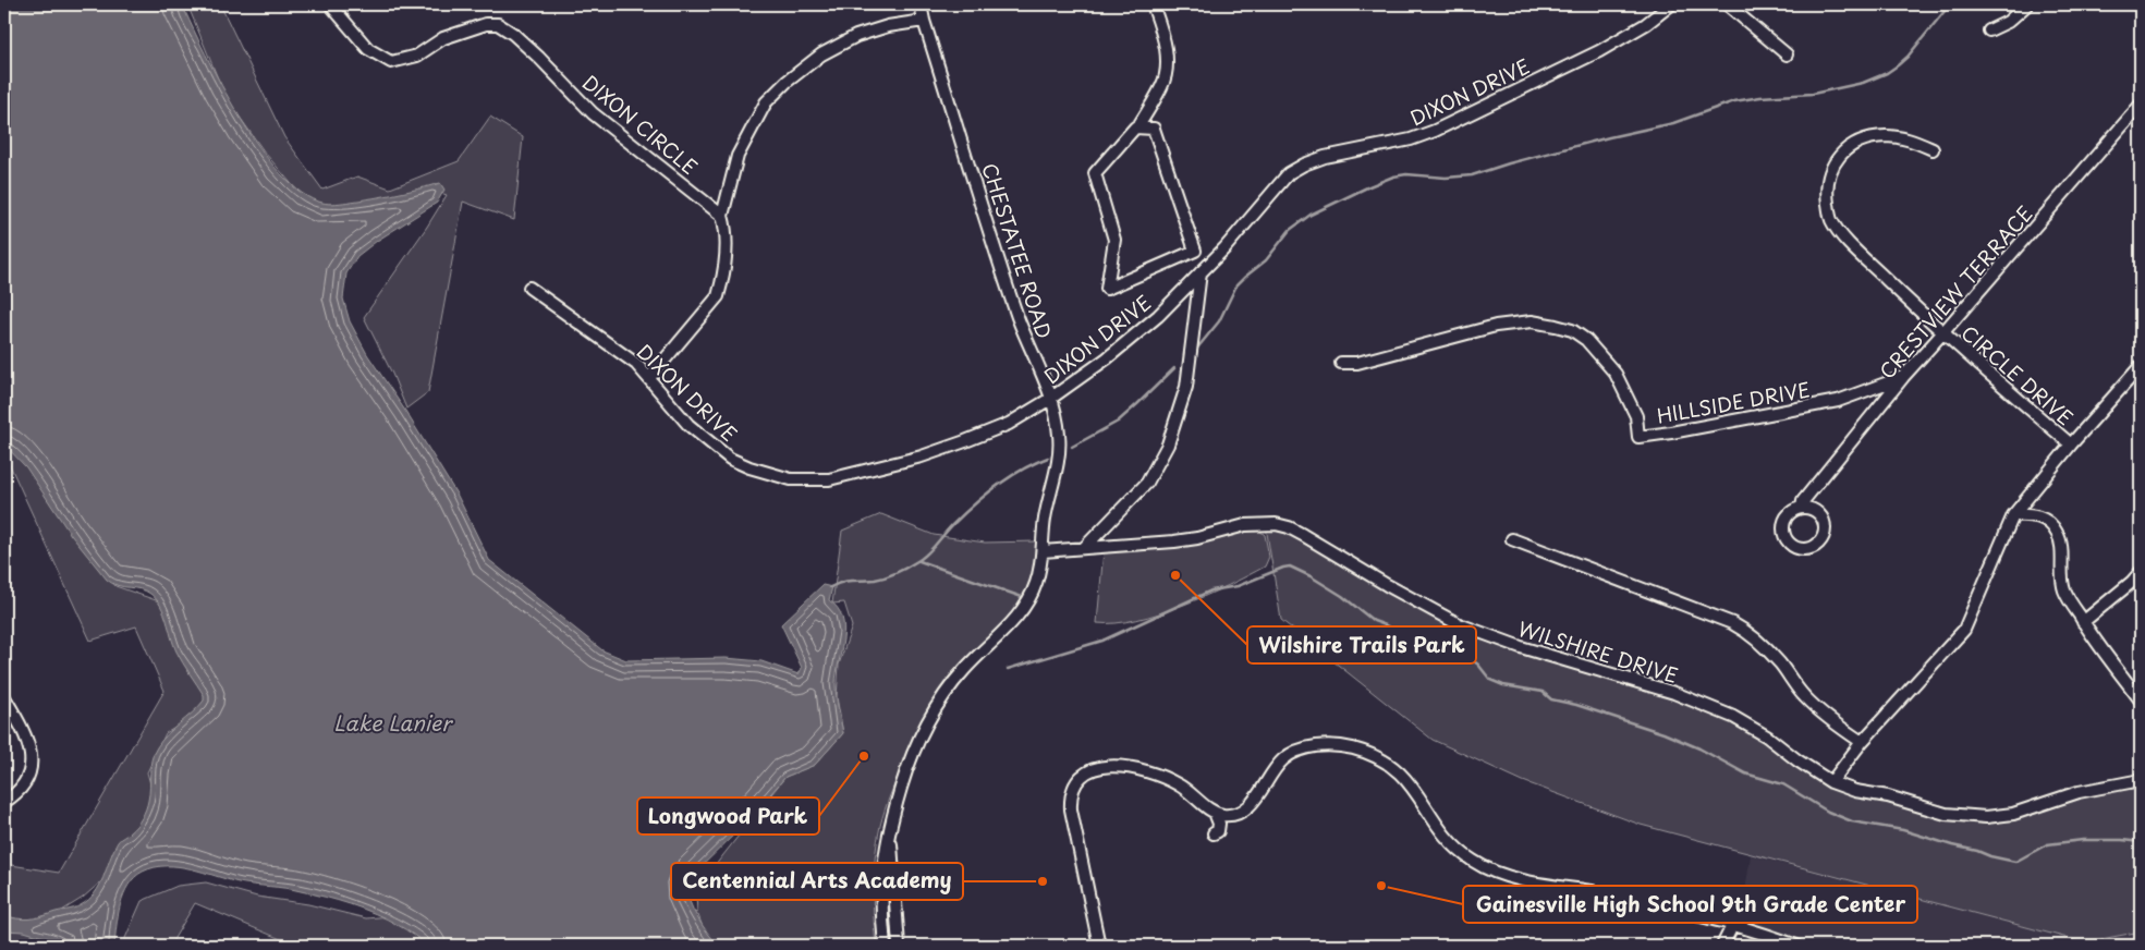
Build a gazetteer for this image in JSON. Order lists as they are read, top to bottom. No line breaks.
{"streets":{"street":["DIXON DRIVE","DIXON CIRCLE","CHESTATEE ROAD","CRESTVIEW TERRACE","CIRCLE DRIVE","HILLSIDE DRIVE","WILSHIRE DRIVE"]},"crossings":[["DIXON DRIVE","CHESTATEE ROAD"],["CHESTATEE ROAD","WILSHIRE DRIVE"],["CRESTVIEW TERRACE","CIRCLE DRIVE"],["CRESTVIEW TERRACE","HILLSIDE DRIVE"]],"water":["Lake Lanier"],"places":["Wilshire Trails Park","Longwood Park","Centennial Arts Academy","Gainesville High School 9th Grade Center"]}
